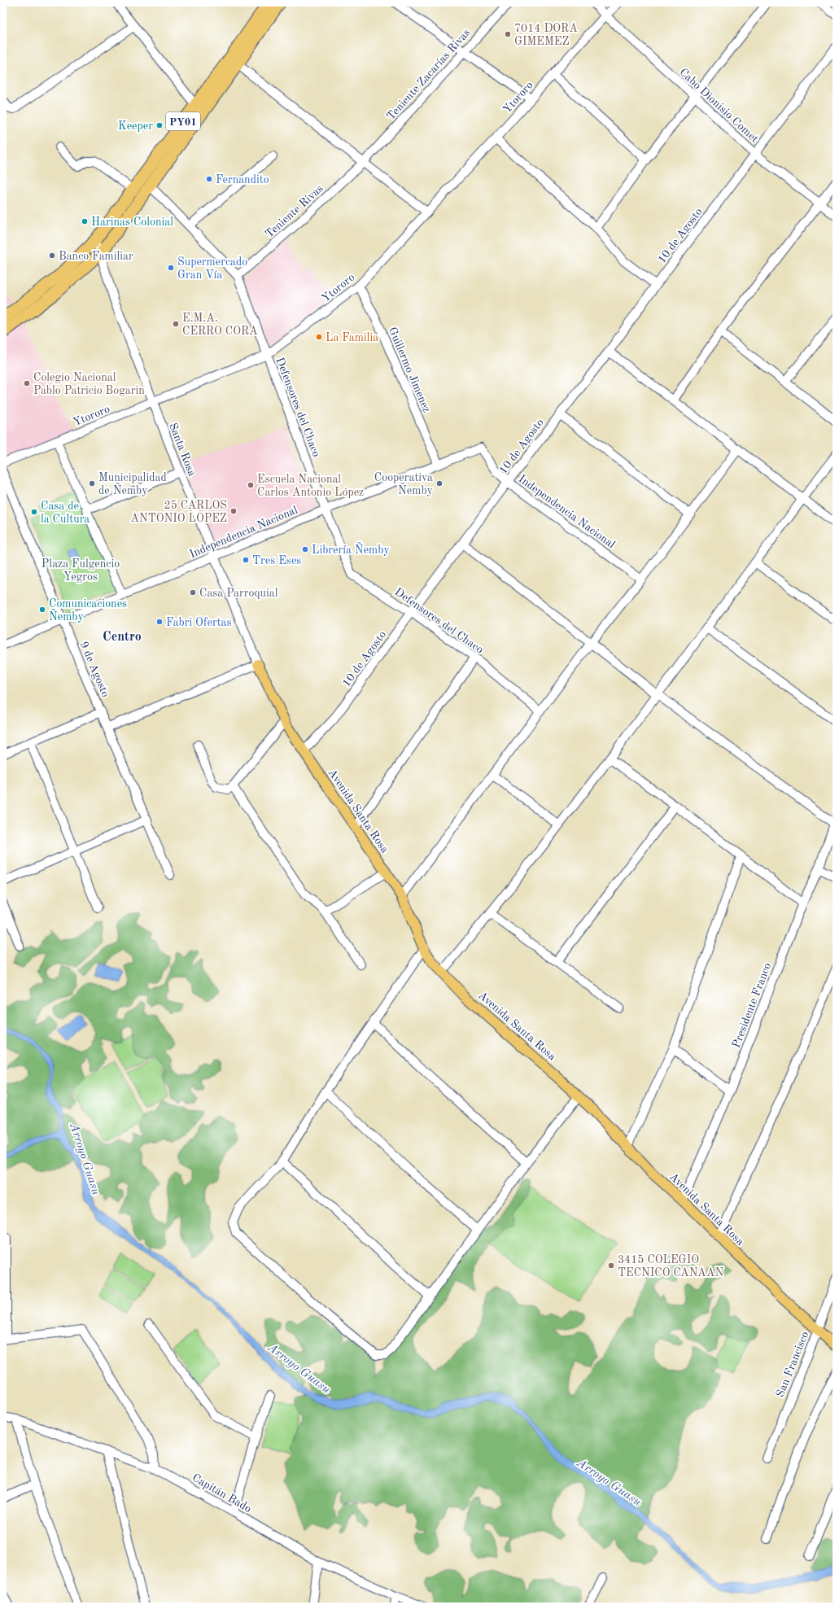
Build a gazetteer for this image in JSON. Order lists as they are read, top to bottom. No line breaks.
{"streets":{"highway":["PY01"],"main road":["Avenida Santa Rosa"],"street":["Teniente Zacarías Rivas","Ytororo","Cabo Dionisio Comet","Teniente Rivas","10 de Agosto","Guillermo Jimenez","Defensores del Chaco","Santa Rosa","Independencia Nacional","9 de Agosto","Presidente Franco","San Francisco","Capitán Bado"]},"crossings":[["Teniente Zacarías Rivas","Teniente Rivas"],["Ytororo","Cabo Dionisio Comet"],["Ytororo","Guillermo Jimenez"],["Ytororo","Defensores del Chaco"],["Ytororo","Santa Rosa"],["Cabo Dionisio Comet","10 de Agosto"],["PY01","Defensores del Chaco"],["PY01","Santa Rosa"],["Teniente Rivas","Defensores del Chaco"],["10 de Agosto","Defensores del Chaco"],["10 de Agosto","Independencia Nacional"],["10 de Agosto","Avenida Santa Rosa"],["Guillermo Jimenez","Independencia Nacional"],["Defensores del Chaco","Independencia Nacional"],["Santa Rosa","Independencia Nacional"],["Santa Rosa","Avenida Santa Rosa"],["Independencia Nacional","9 de Agosto"],["Avenida Santa Rosa","Presidente Franco"],["Avenida Santa Rosa","San Francisco"]],"districts":["Centro"],"water":["Arroyo Guasu"],"parks":["Plaza Fulgencio Yegros"],"places":["7014 DORA GIMEMEZ","Keeper","Fernandito","Harinas Colonial","Banco Familiar","Supermercado Gran Vía","E.M.A. CERRO CORA","La Familia","Colegio Nacional Pablo Patricio Bogarin","Municipalidad de Ñemby","Cooperativa Ñemby","Escuela Nacional Carlos Antonio López","25 CARLOS ANTONIO LOPEZ","Casa de la Cultura","Librería Ñemby","Tres Eses","Casa Parroquial","Comunicaciones Ñemby","Fabri Ofertas","3415 COLEGIO TECNICO CANAAN"]}
